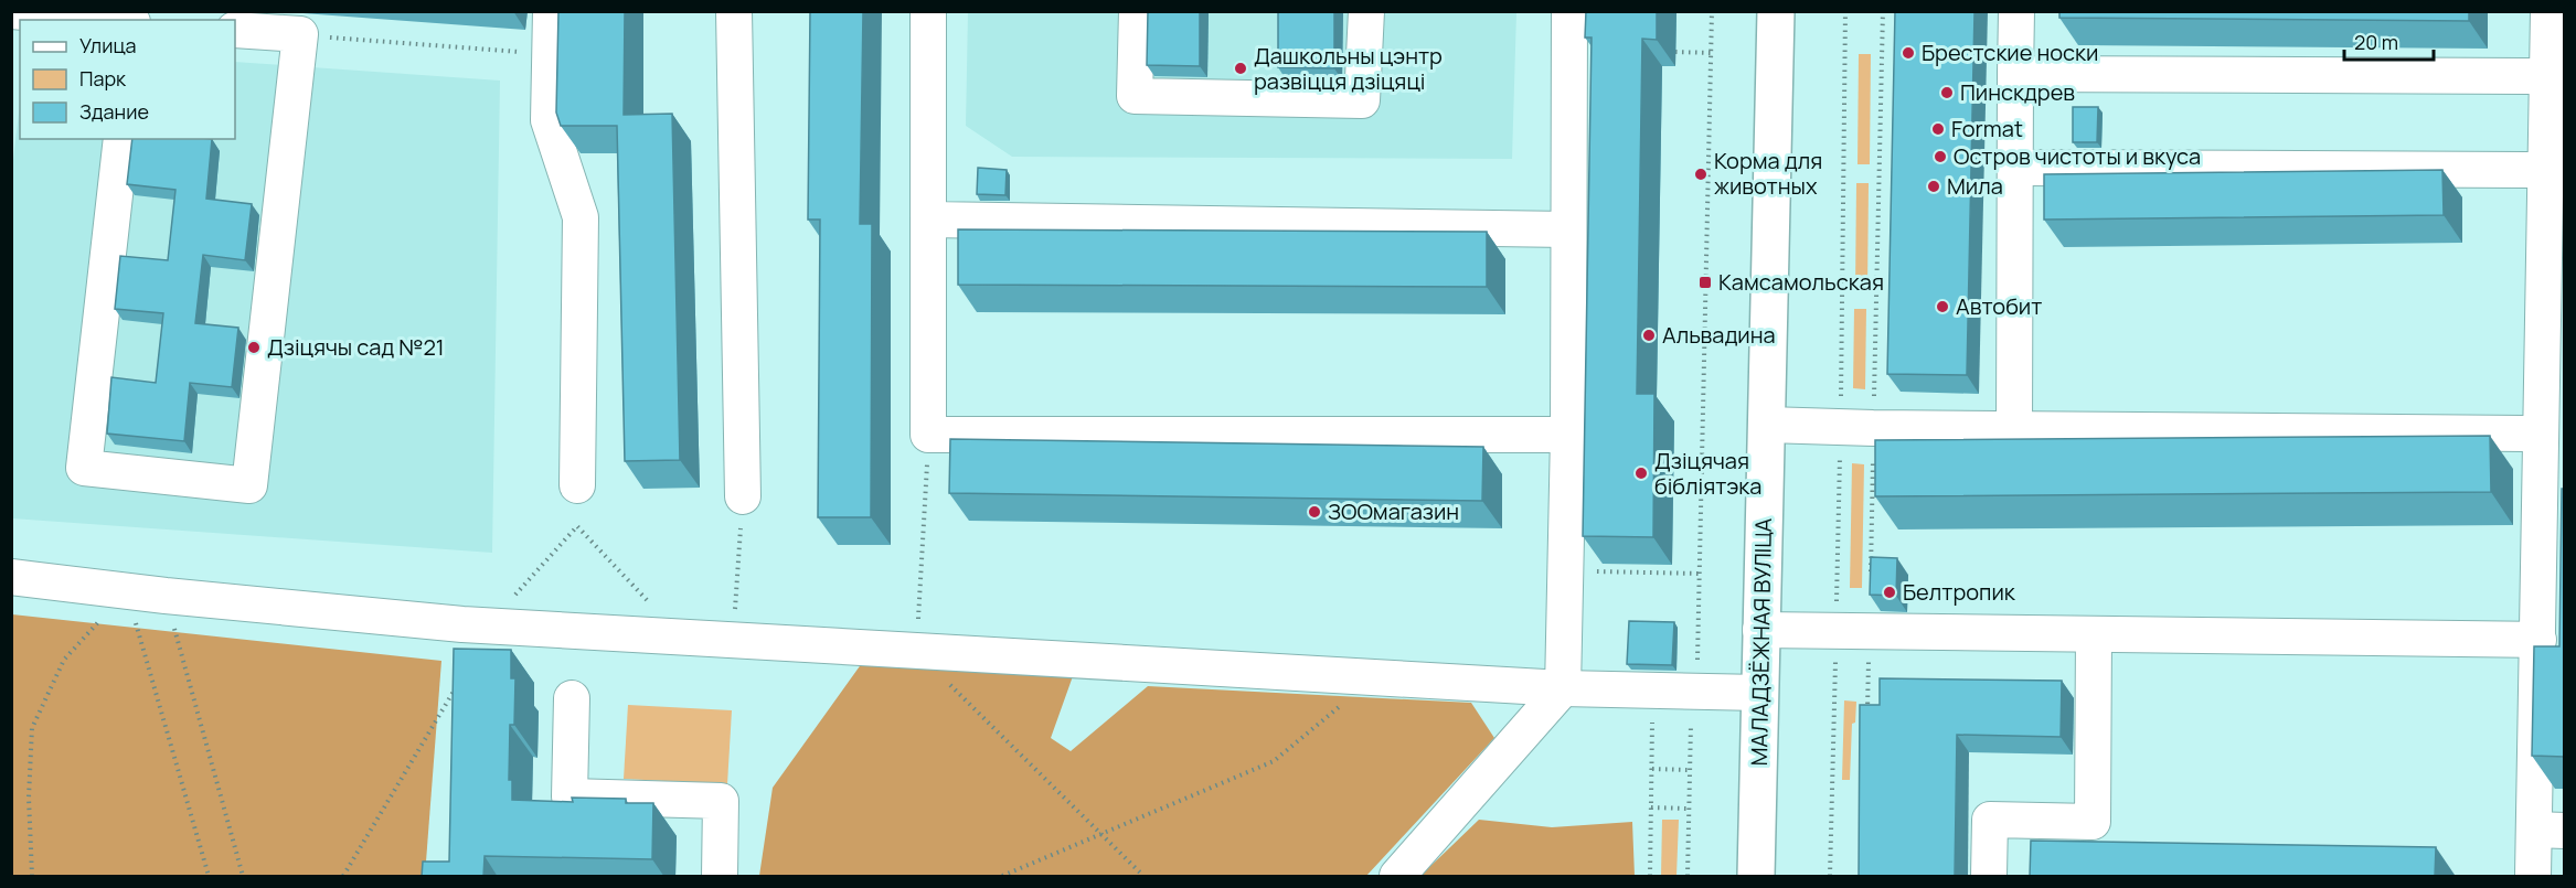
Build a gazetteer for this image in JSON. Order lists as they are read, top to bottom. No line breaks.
{"streets":{"main road":["МАЛАДЗЁЖНАЯ ВУЛІЦА"]},"places":{"other":["Брестские носки","Дашкольны цэнтр развіцця дзіцяці","Пинскдрев","Format","Остров чистоты и вкуса","Корма для животных","Мила","Автобит","Альвадина","Дзіцячы сад №21","Дзіцячая бібліятэка","ЗООмагазин","Белтропик"],"transit":["Камсамольская"]},"legend":["Улица","Парк","Здание"],"scale_bar":"20 m"}
